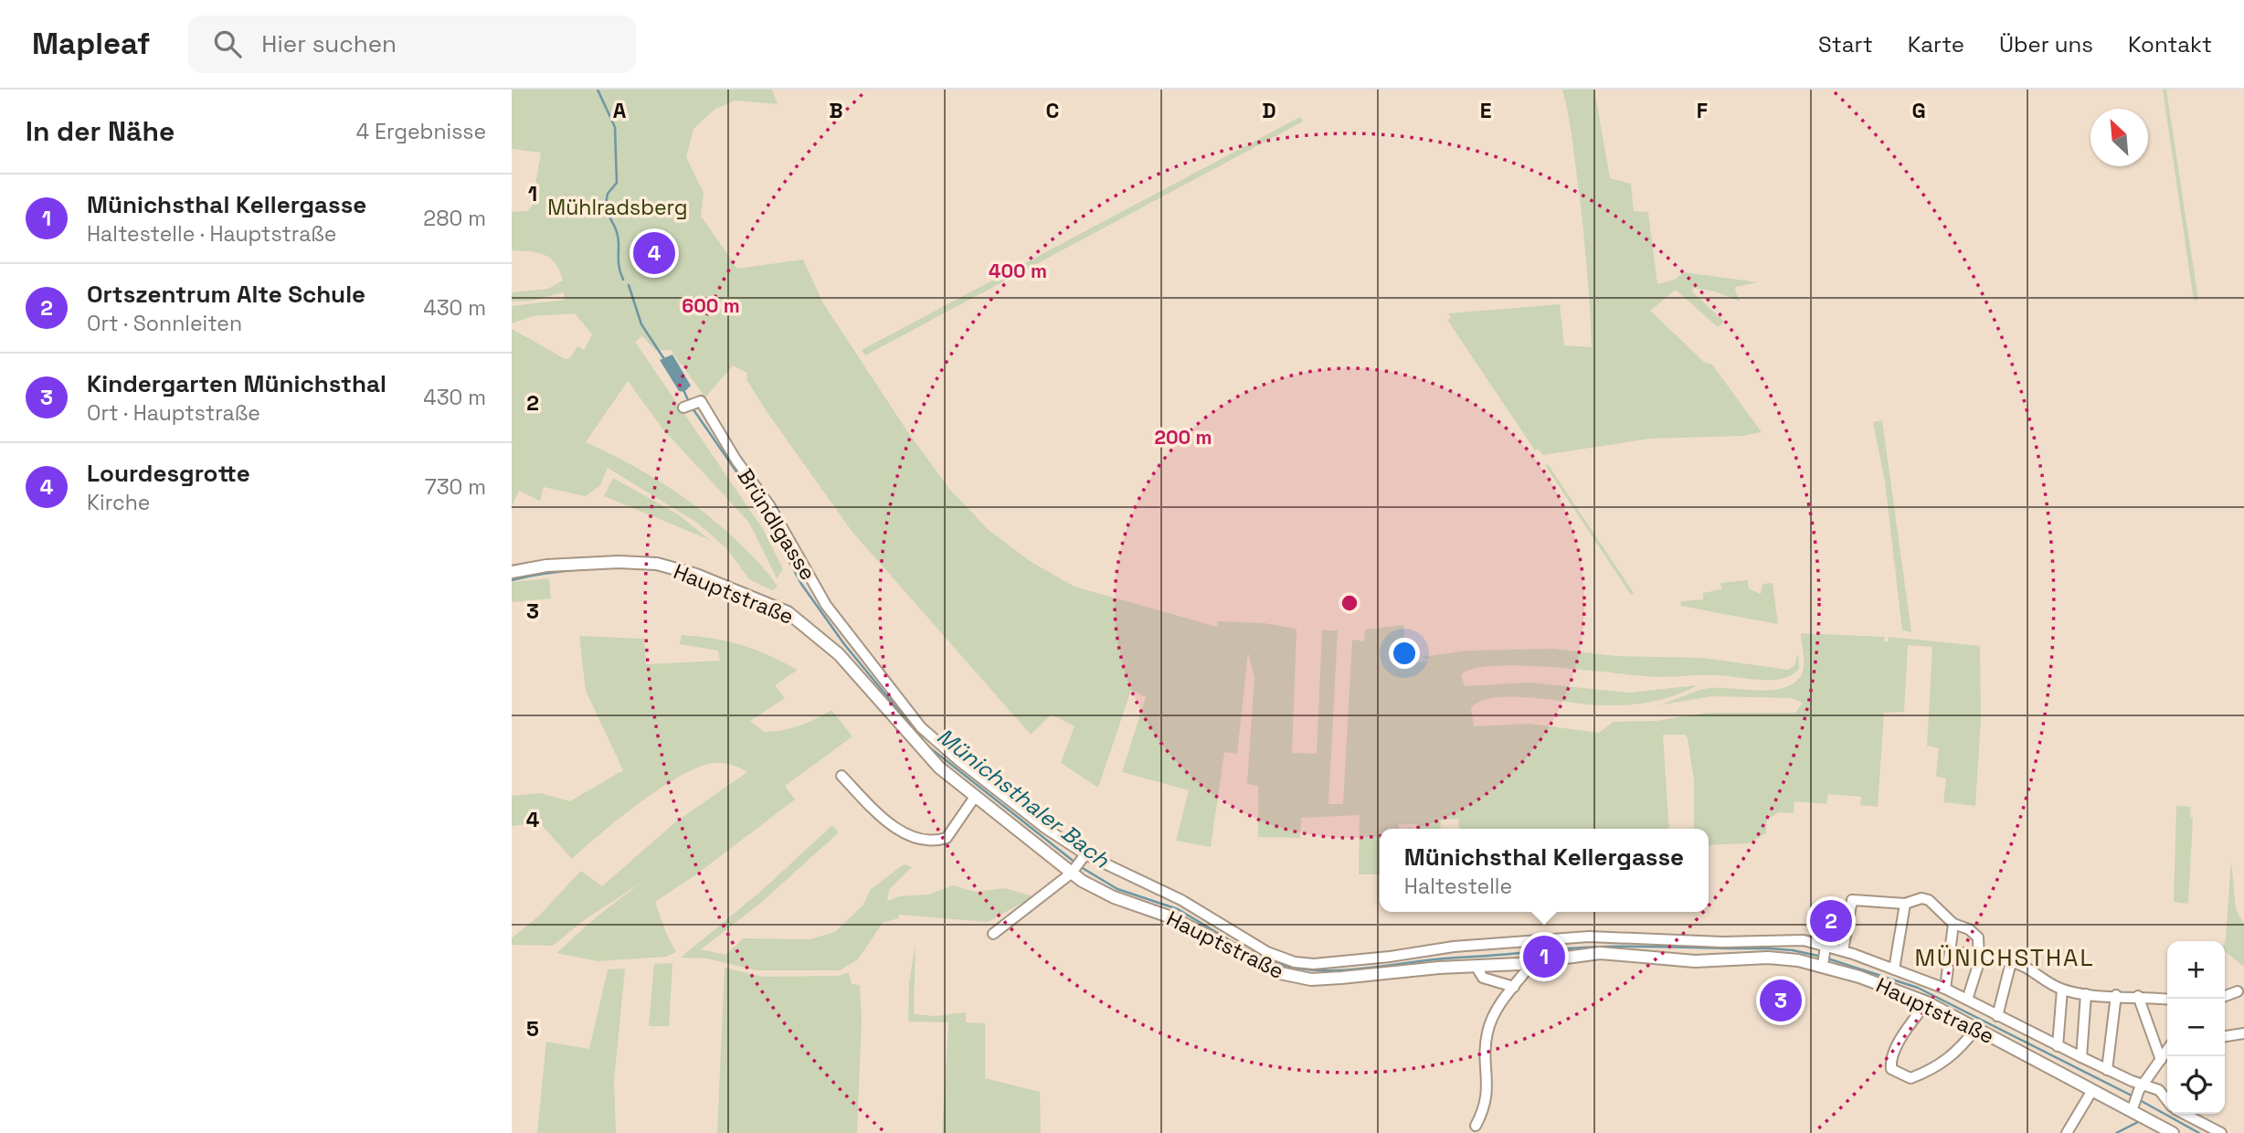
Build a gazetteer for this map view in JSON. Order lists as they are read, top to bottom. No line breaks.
{"streets":{"street":["Bründlgasse","Hauptstraße"]},"crossings":[["Bründlgasse","Hauptstraße"]],"districts":["MÜNICHSTHAL"],"water":["Münichsthaler Bach"],"parks":["Mühlradsberg"],"north":"top left","page":{"header":"Mapleaf","search":"Hier suchen","nav":["Start","Karte","Über uns","Kontakt"],"heading":["In der Nähe","4 Ergebnisse"],"list":[{"mark":"1","name":"Münichsthal Kellergasse","note":"Haltestelle · Hauptstraße","value":"280 m"},{"mark":"2","name":"Ortszentrum Alte Schule","note":"Ort · Sonnleiten","value":"430 m"},{"mark":"3","name":"Kindergarten Münichsthal","note":"Ort · Hauptstraße","value":"430 m"},{"mark":"4","name":"Lourdesgrotte","note":"Kirche","value":"730 m"}],"pins":["4","2","1","3"],"popup":["Münichsthal Kellergasse","Haltestelle"],"map_buttons":["+","−"]},"grid":{"columns":["A","B","C","D","E","F","G"],"rows":["1","2","3","4","5"]},"rings":["400 m","600 m","200 m"]}
